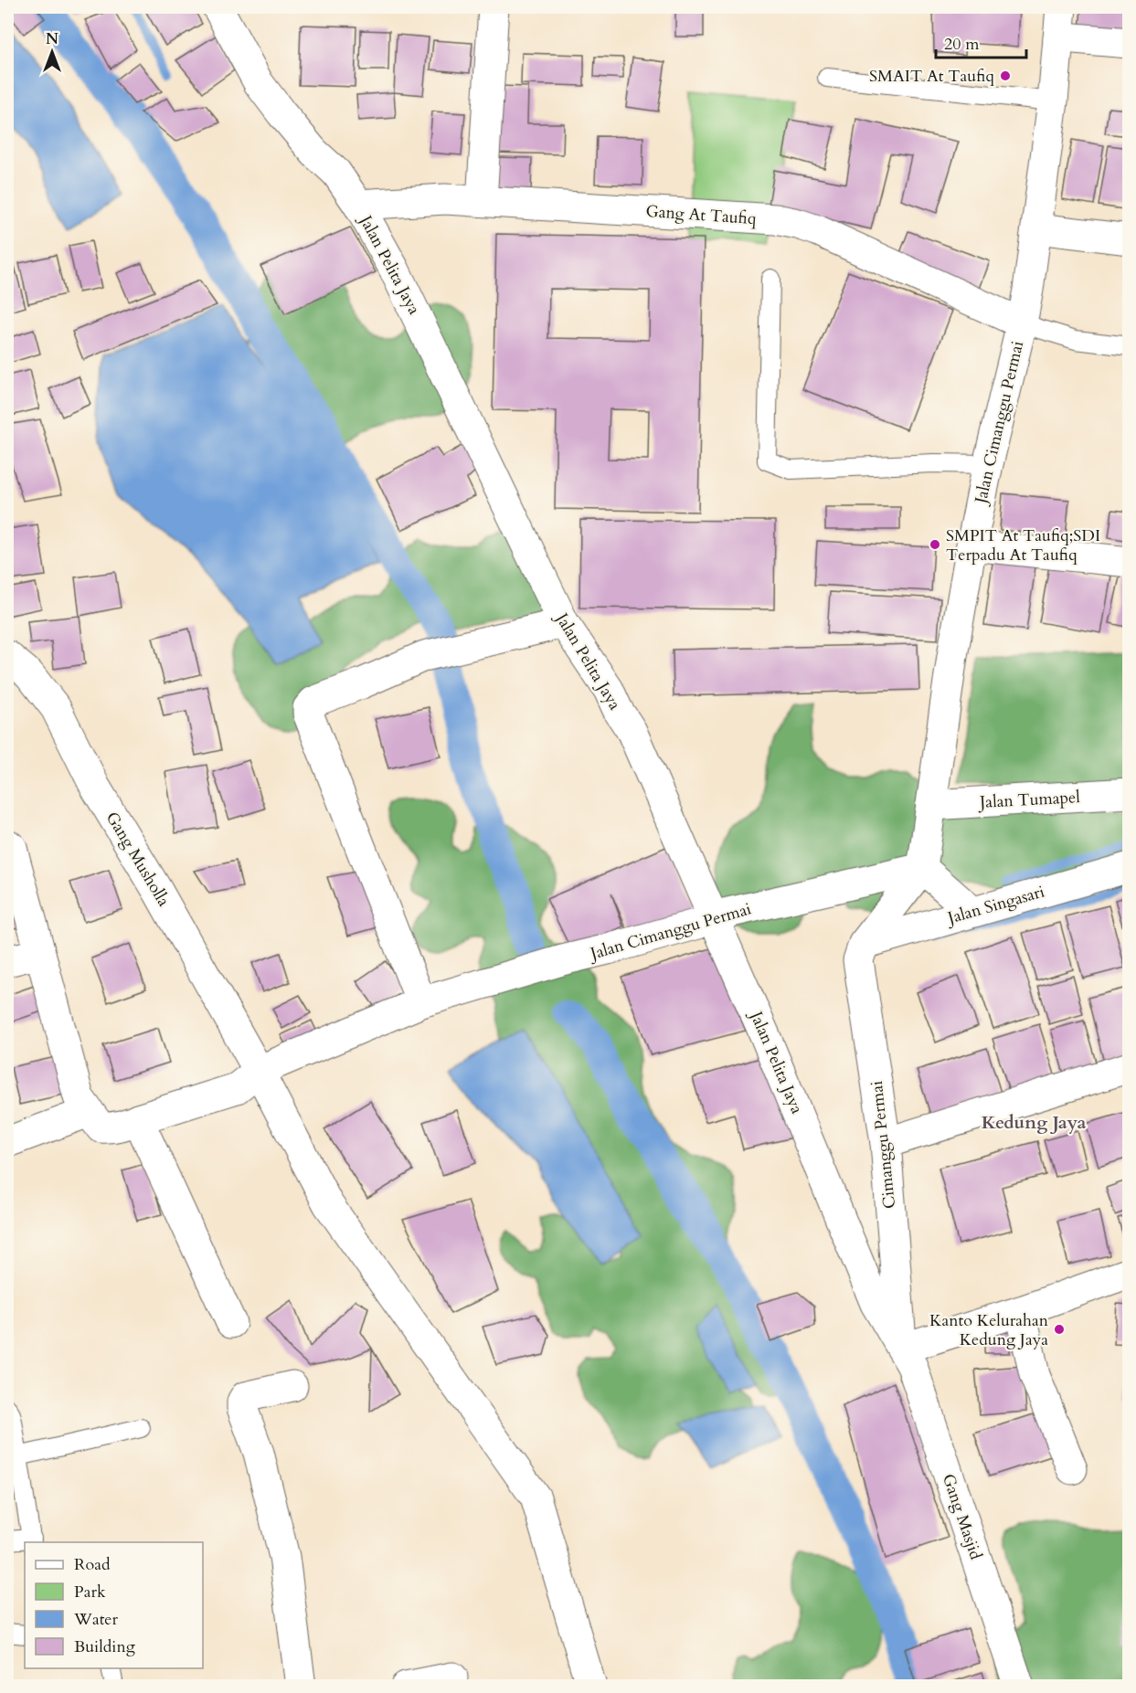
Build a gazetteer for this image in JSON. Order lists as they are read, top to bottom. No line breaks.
{"streets":{"street":["Gang At Taufiq","Jalan Pelita Jaya","Jalan Cimanggu Permai","Jalan Tumapel","Gang Musholla","Jalan Singasari","Cimanggu Permai","Gang Masjid"]},"crossings":[["Gang At Taufiq","Jalan Pelita Jaya"],["Gang At Taufiq","Jalan Cimanggu Permai"],["Jalan Pelita Jaya","Jalan Cimanggu Permai"],["Jalan Pelita Jaya","Cimanggu Permai"],["Jalan Pelita Jaya","Gang Masjid"],["Jalan Cimanggu Permai","Jalan Tumapel"],["Jalan Cimanggu Permai","Gang Musholla"],["Jalan Cimanggu Permai","Jalan Singasari"],["Jalan Cimanggu Permai","Cimanggu Permai"],["Jalan Singasari","Cimanggu Permai"],["Cimanggu Permai","Gang Masjid"]],"districts":["Kedung Jaya"],"places":["SMAIT At Taufiq","SMPIT At Taufiq;SDI Terpadu At Taufiq","Kanto Kelurahan Kedung Jaya"],"legend":["Road","Park","Water","Building"],"scale_bar":"20 m","north":"top"}
